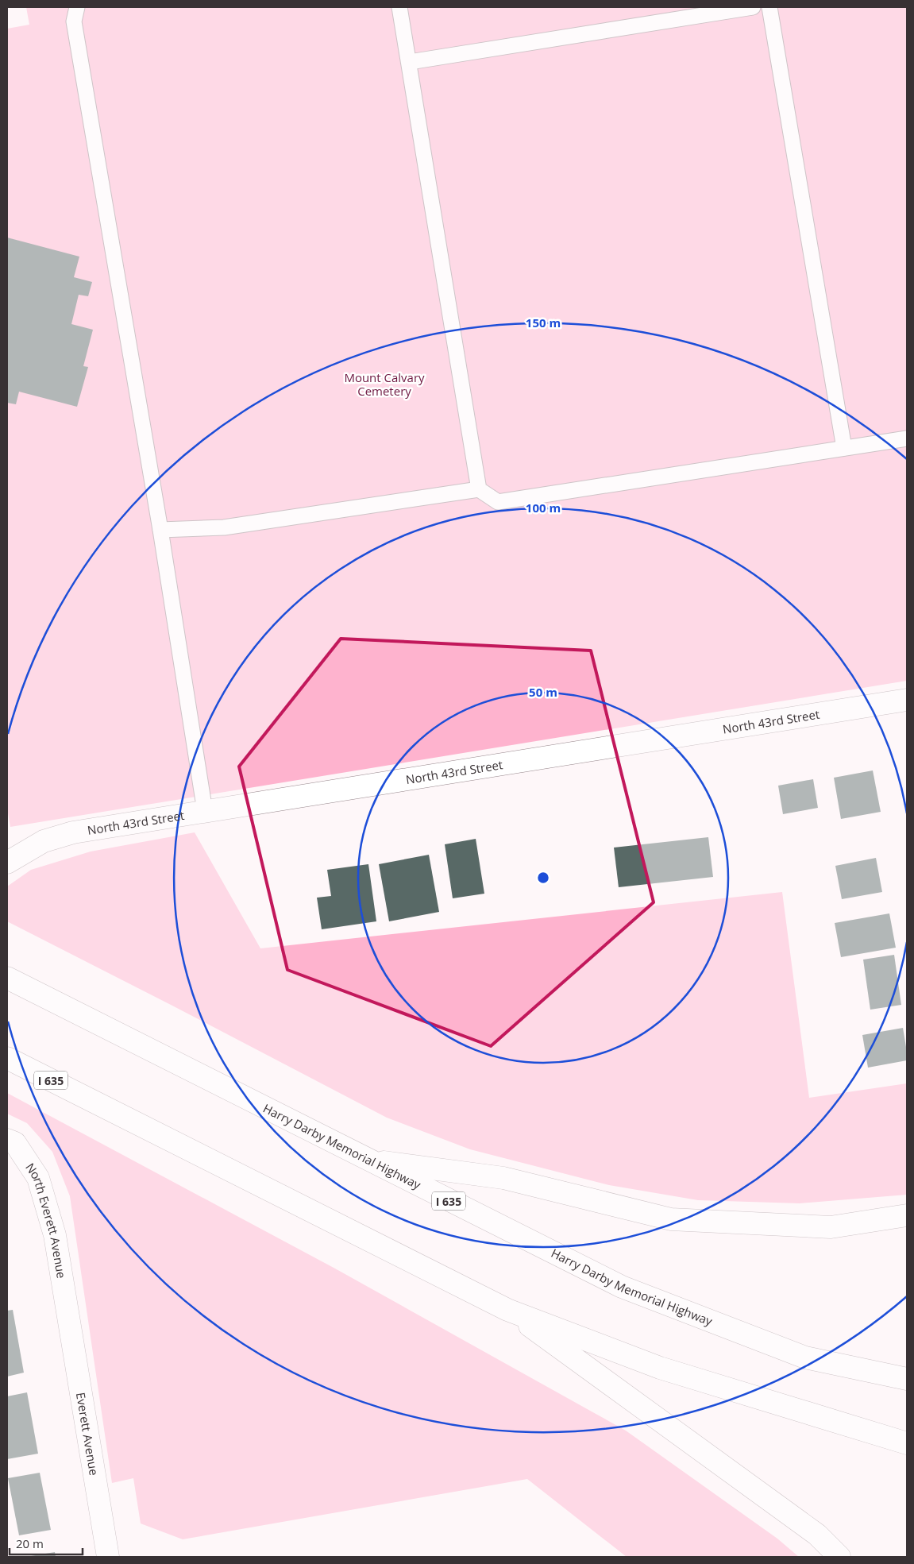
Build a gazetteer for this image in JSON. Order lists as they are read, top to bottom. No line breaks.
{"streets":{"main road":["North 43rd Street","I 635","Harry Darby Memorial Highway","North Everett Avenue","Everett Avenue"]},"crossings":[["North Everett Avenue","Everett Avenue"]],"parks":["Mount Calvary Cemetery"],"scale_bar":"20 m","rings":["150 m","100 m","50 m"]}
